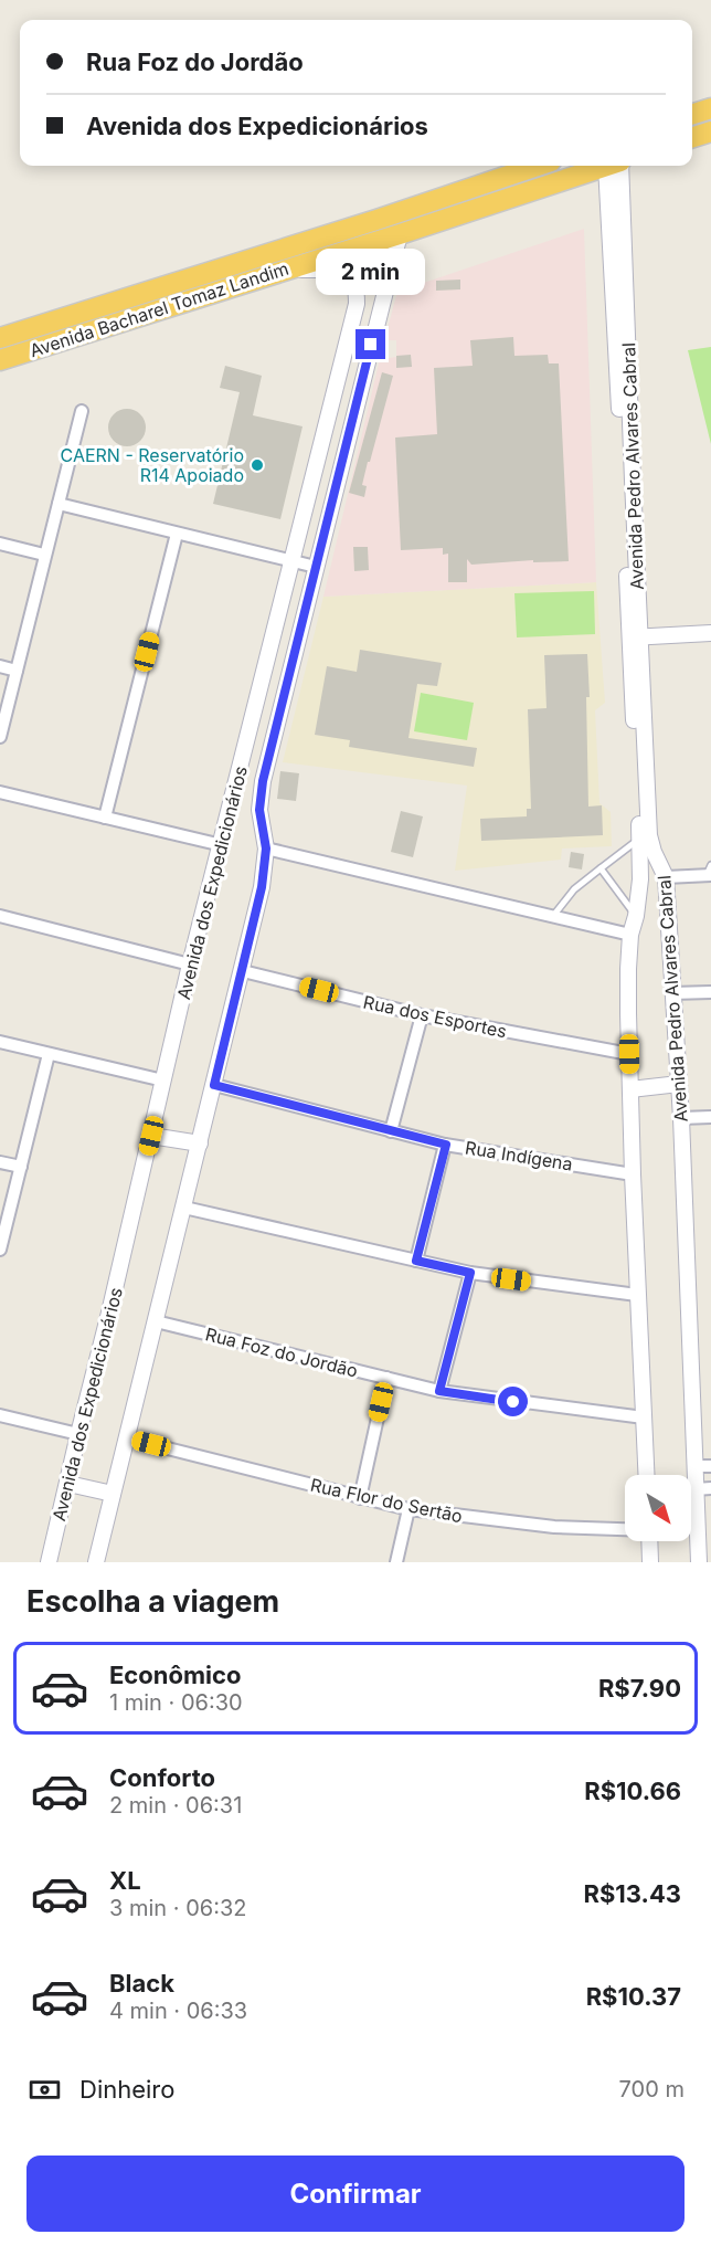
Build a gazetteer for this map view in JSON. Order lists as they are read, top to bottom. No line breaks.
{"streets":{"highway":["Avenida Bacharel Tomaz Landim"],"street":["Avenida Pedro Alvares Cabral","Avenida dos Expedicionários","Rua dos Esportes","Rua Indígena","Rua Foz do Jordão","Rua Flor do Sertão"]},"crossings":[["Avenida Bacharel Tomaz Landim","Avenida dos Expedicionários"],["Avenida Pedro Alvares Cabral","Rua dos Esportes"],["Avenida Pedro Alvares Cabral","Rua Indígena"],["Avenida Pedro Alvares Cabral","Rua Foz do Jordão"],["Avenida dos Expedicionários","Rua dos Esportes"],["Avenida dos Expedicionários","Rua Indígena"],["Avenida dos Expedicionários","Rua Foz do Jordão"],["Avenida dos Expedicionários","Rua Flor do Sertão"]],"places":["CAERN - Reservatório R14 Apoiado"],"north":"bottom right","page":{"banner":["Rua Foz do Jordão","Avenida dos Expedicionários"],"bubble":"2 min","heading":"Escolha a viagem","list":[{"name":"Econômico","note":"1 min · 06:30","value":"R$7.90"},{"name":"Conforto","note":"2 min · 06:31","value":"R$10.66"},{"name":"XL","note":"3 min · 06:32","value":"R$13.43"},{"name":"Black","note":"4 min · 06:33","value":"R$10.37"}],"pay":["Dinheiro","700 m"],"buttons":"Confirmar"}}
